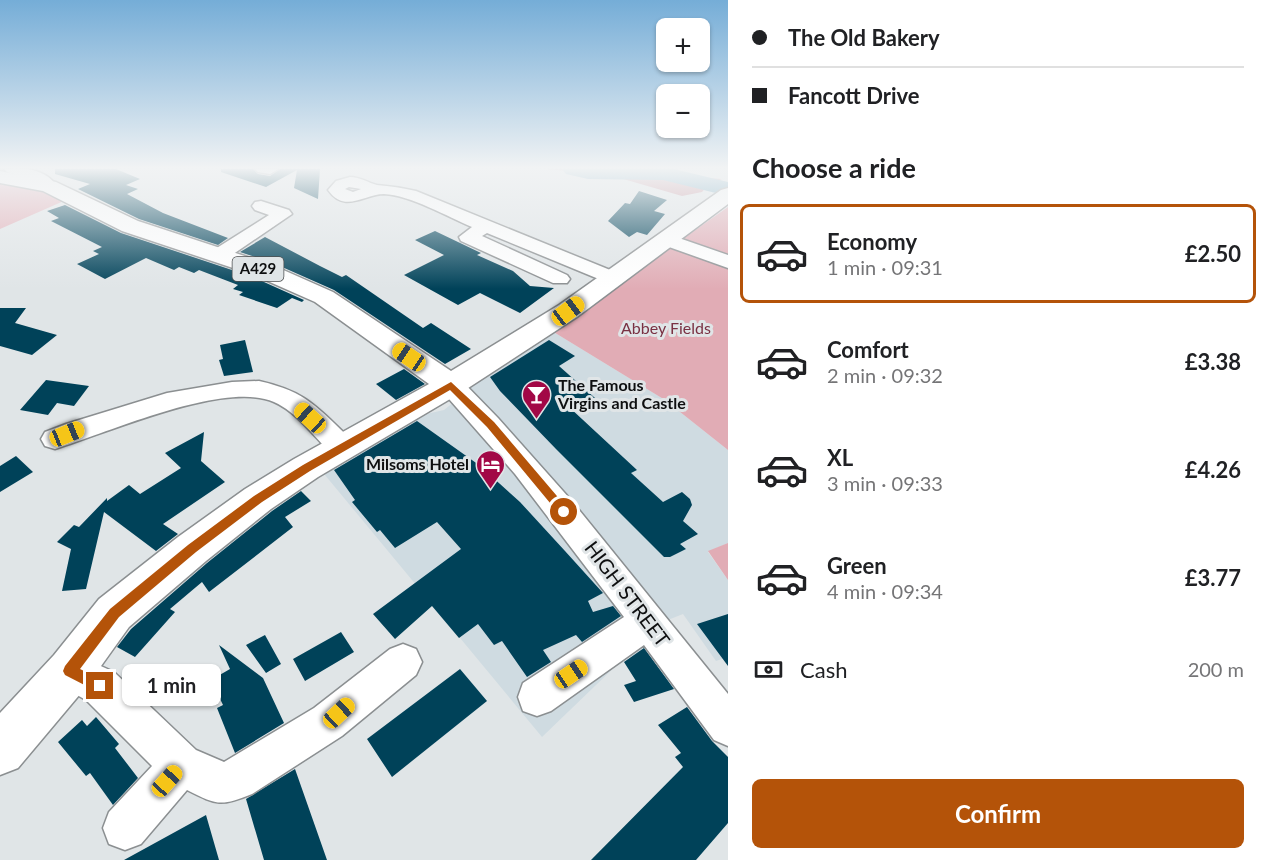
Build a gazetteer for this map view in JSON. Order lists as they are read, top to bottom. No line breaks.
{"streets":{"main road":["A429"],"street":["HIGH STREET"]},"crossings":[["A429","HIGH STREET"]],"parks":["Abbey Fields"],"places":{"bar":["The Famous Virgins and Castle"],"hotel":["Milsoms Hotel"]},"page":{"banner":["The Old Bakery","Fancott Drive"],"map_buttons":["+","−"],"heading":"Choose a ride","list":[{"name":"Economy","note":"1 min · 09:31","value":"£2.50"},{"name":"Comfort","note":"2 min · 09:32","value":"£3.38"},{"name":"XL","note":"3 min · 09:33","value":"£4.26"},{"name":"Green","note":"4 min · 09:34","value":"£3.77"}],"pay":["Cash","200 m"],"bubble":"1 min","buttons":"Confirm"}}
